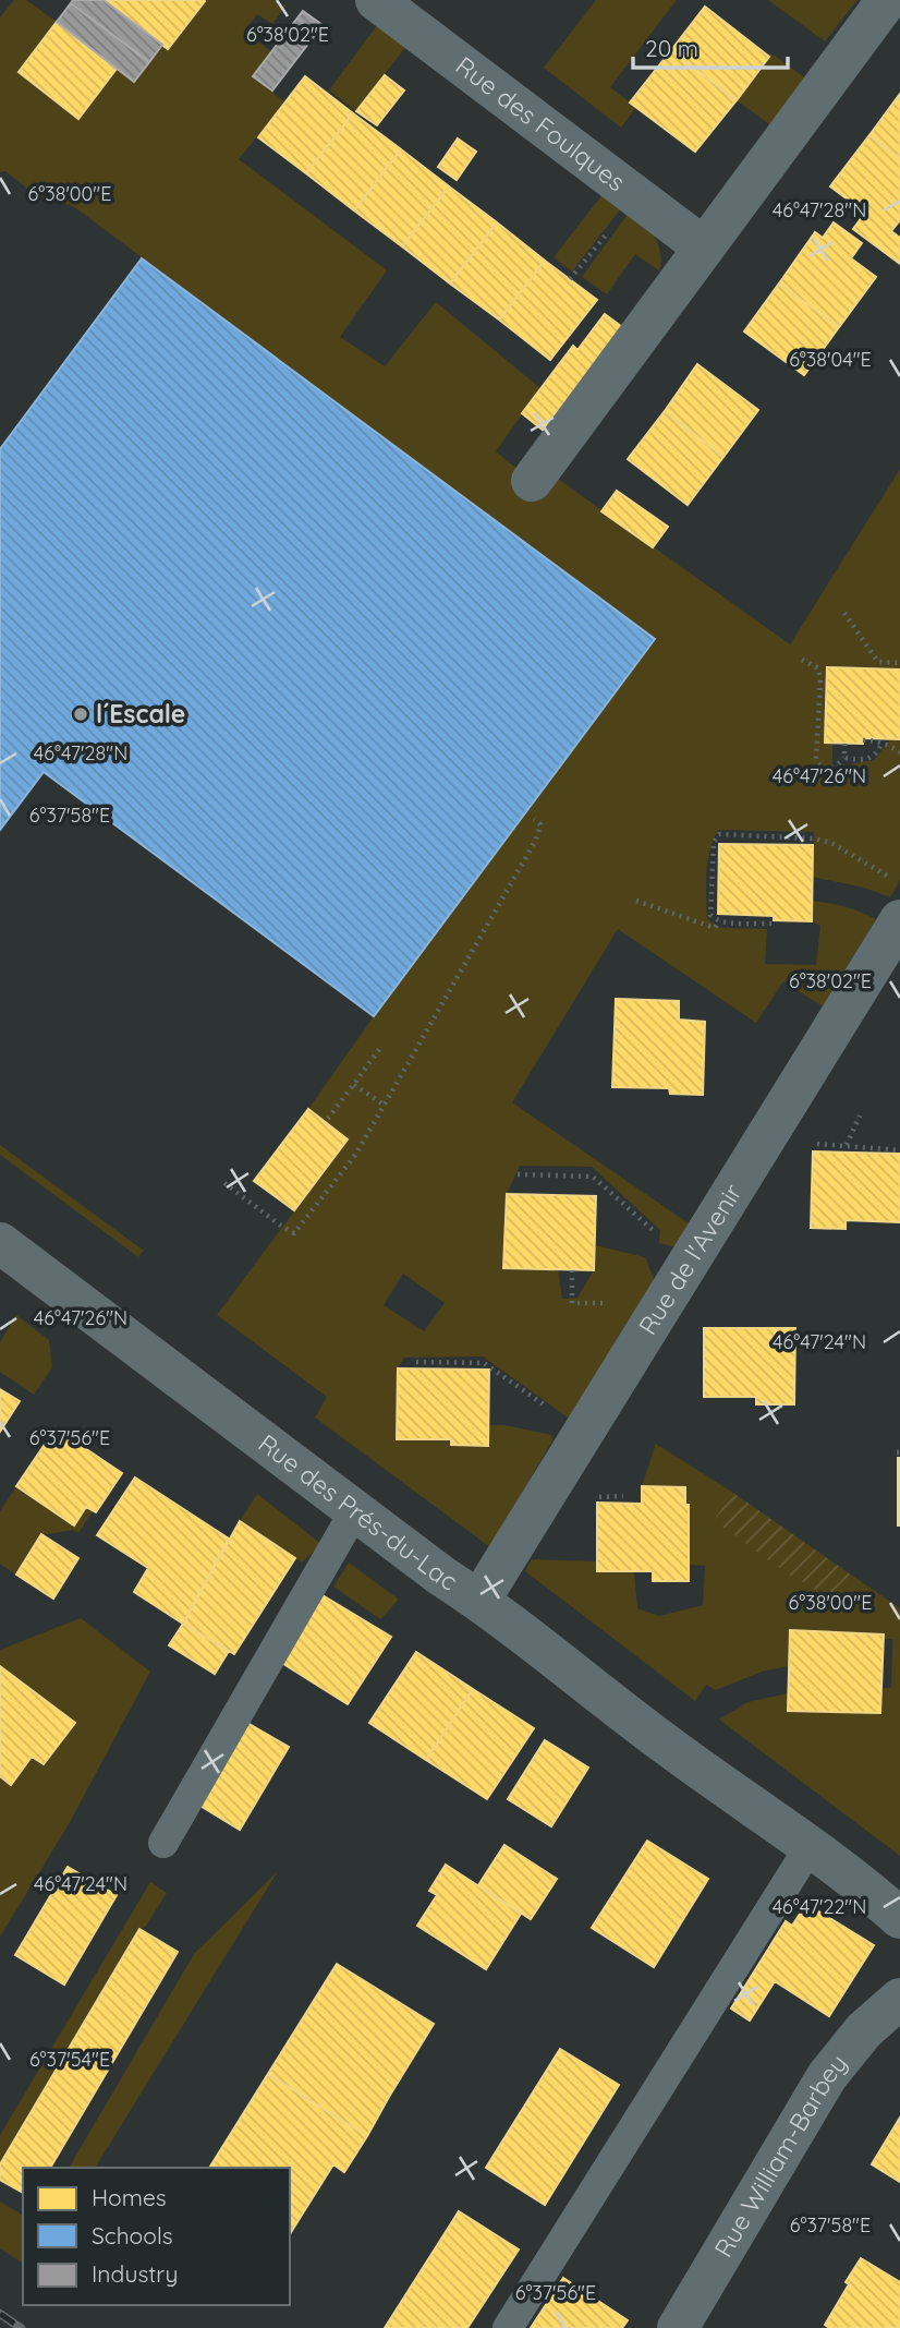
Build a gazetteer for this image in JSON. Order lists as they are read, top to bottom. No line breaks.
{"streets":{"street":["Rue des Foulques","Rue de l'Avenir","Rue des Prés-du-Lac","Rue William-Barbey"]},"crossings":[["Rue de l'Avenir","Rue des Prés-du-Lac"]],"places":["l´Escale"],"legend":["Homes","Schools","Industry"],"scale_bar":"20 m","coordinates":["6°38'02\"E","6°38'00\"E","46°47'28\"N","6°38'04\"E","46°47'26\"N","6°37'58\"E","46°47'24\"N","6°37'56\"E","46°47'22\"N","6°37'54\"E"]}
